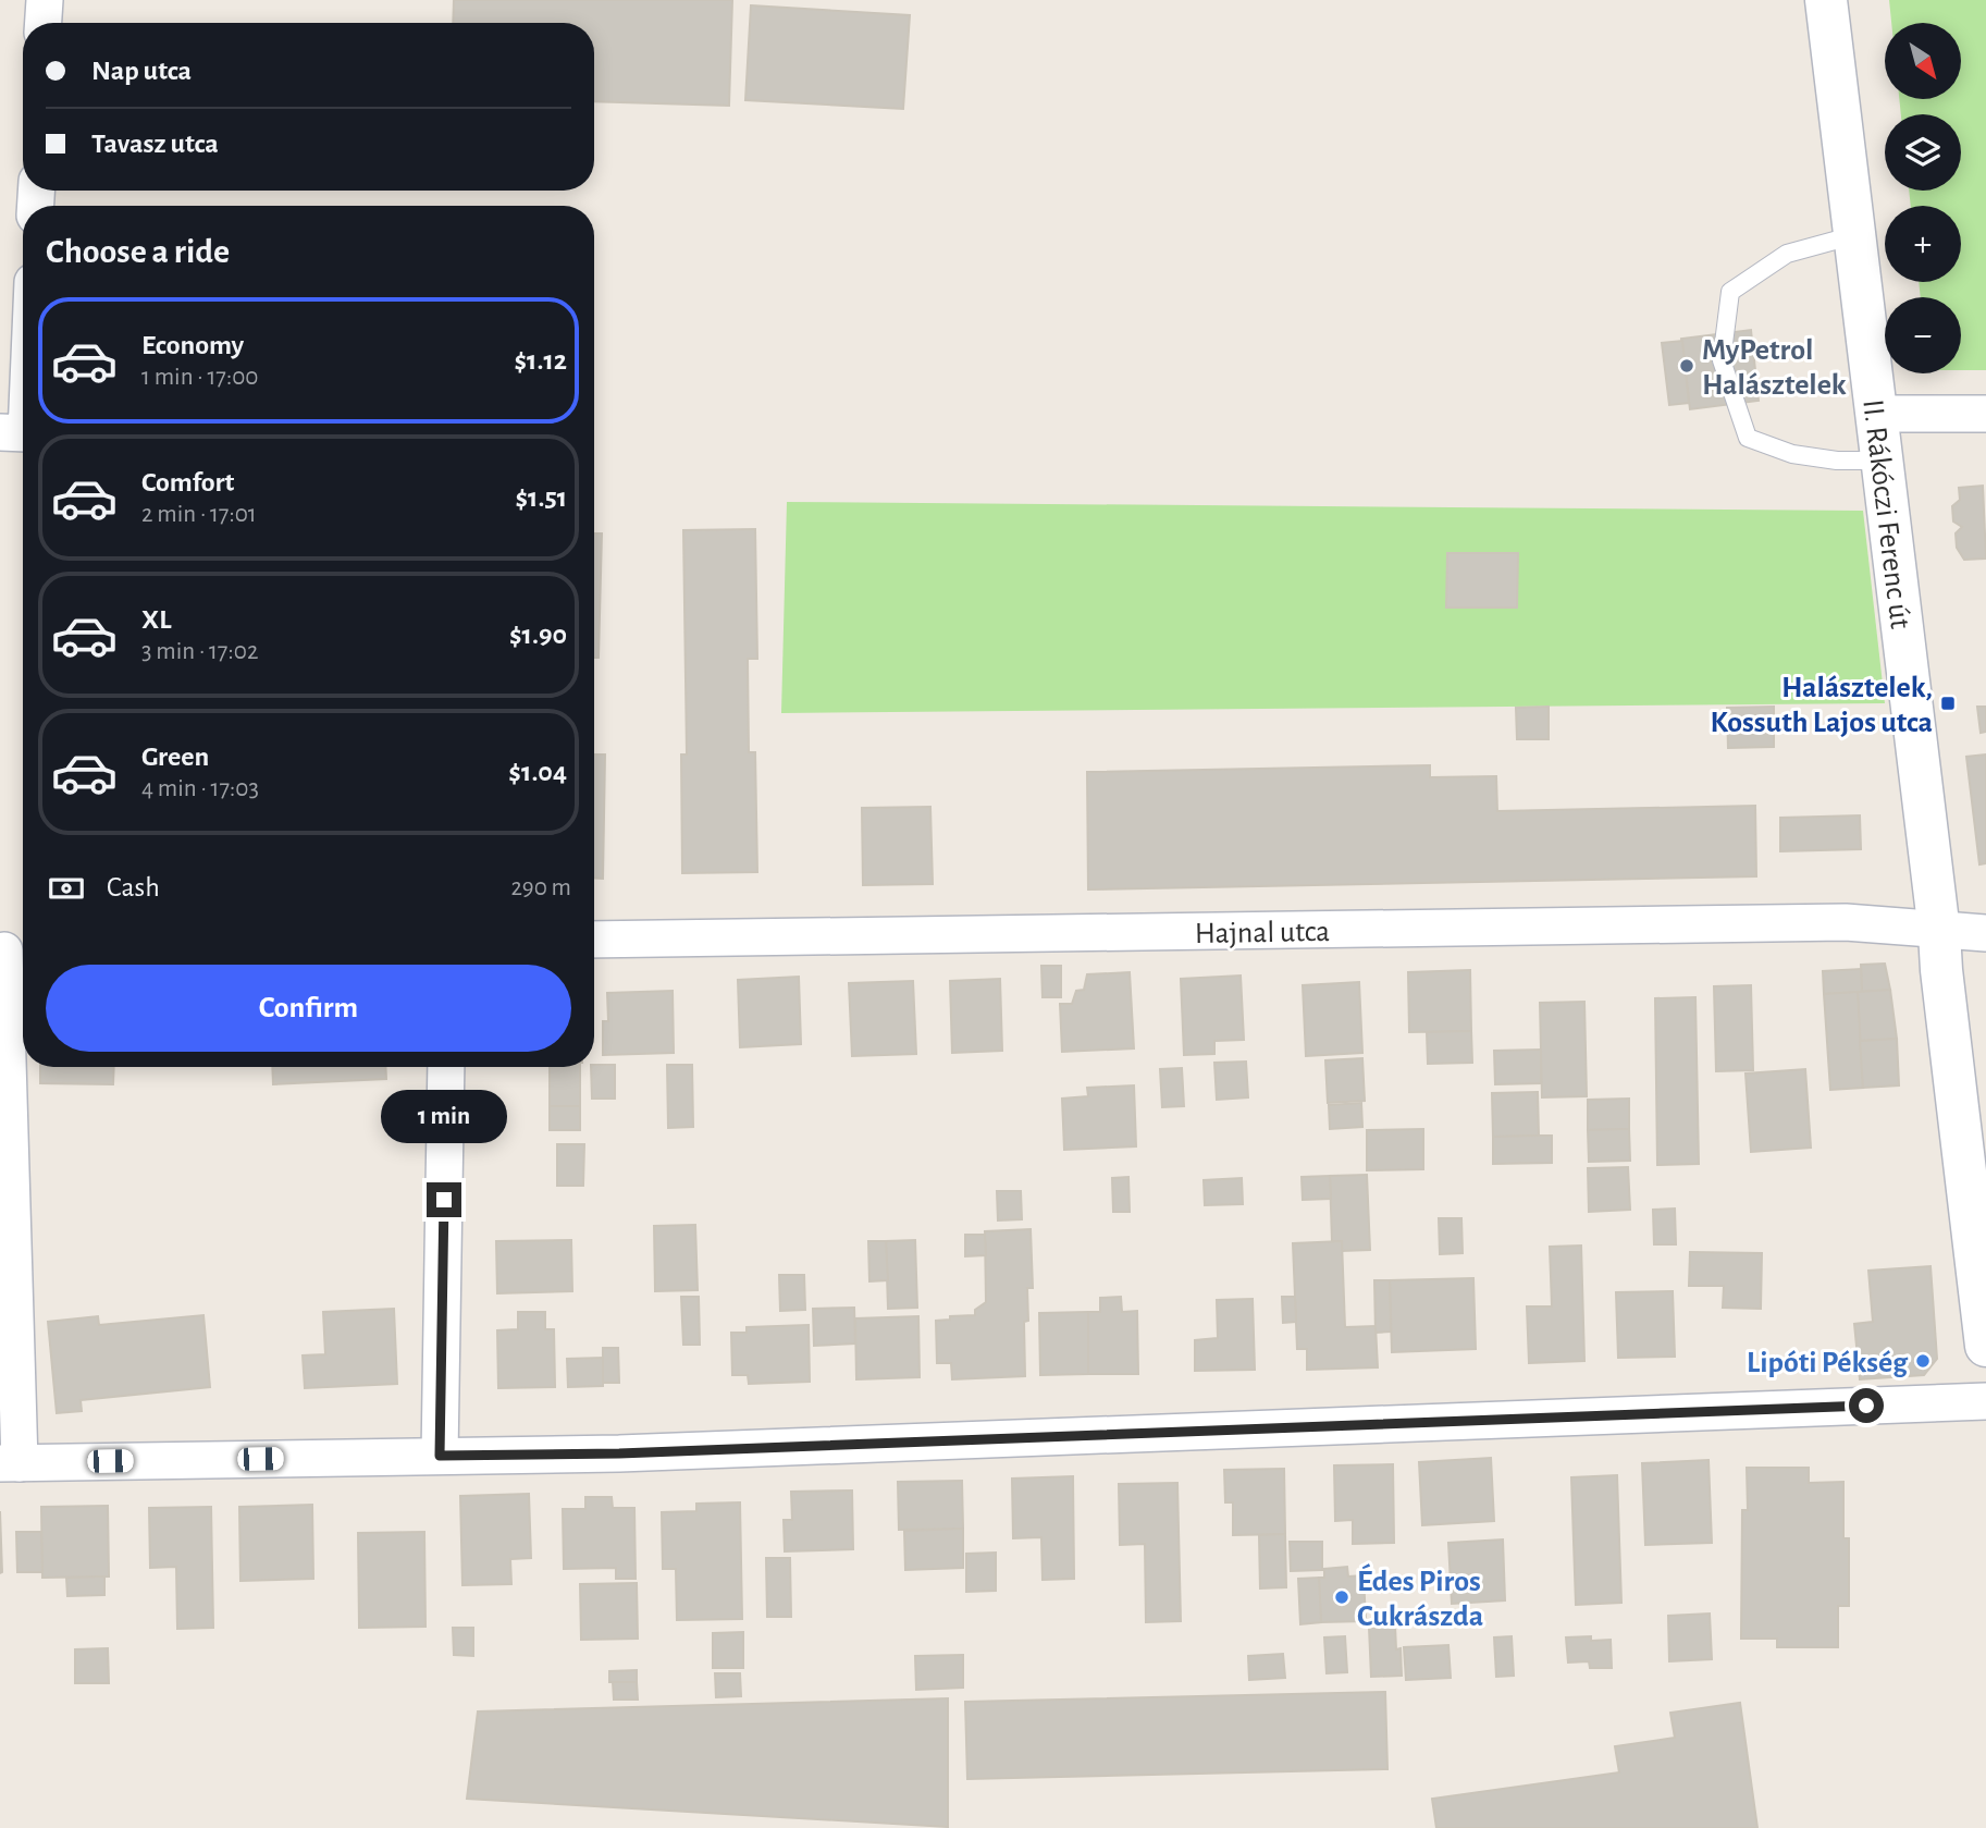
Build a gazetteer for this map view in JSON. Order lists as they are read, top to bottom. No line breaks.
{"streets":{"main road":["II. Rákóczi Ferenc út"],"street":["Hajnal utca"]},"crossings":[["II. Rákóczi Ferenc út","Hajnal utca"]],"places":{"other":["MyPetrol Halásztelek","Lipóti Pékség","Édes Piros Cukrászda"],"transit":["Halásztelek, Kossuth Lajos utca"]},"north":"bottom right","page":{"map_buttons":["+","−"],"banner":["Nap utca","Tavasz utca"],"heading":"Choose a ride","list":[{"name":"Economy","note":"1 min · 17:00","value":"$1.12"},{"name":"Comfort","note":"2 min · 17:01","value":"$1.51"},{"name":"XL","note":"3 min · 17:02","value":"$1.90"},{"name":"Green","note":"4 min · 17:03","value":"$1.04"}],"pay":["Cash","290 m"],"buttons":"Confirm","bubble":"1 min"}}
